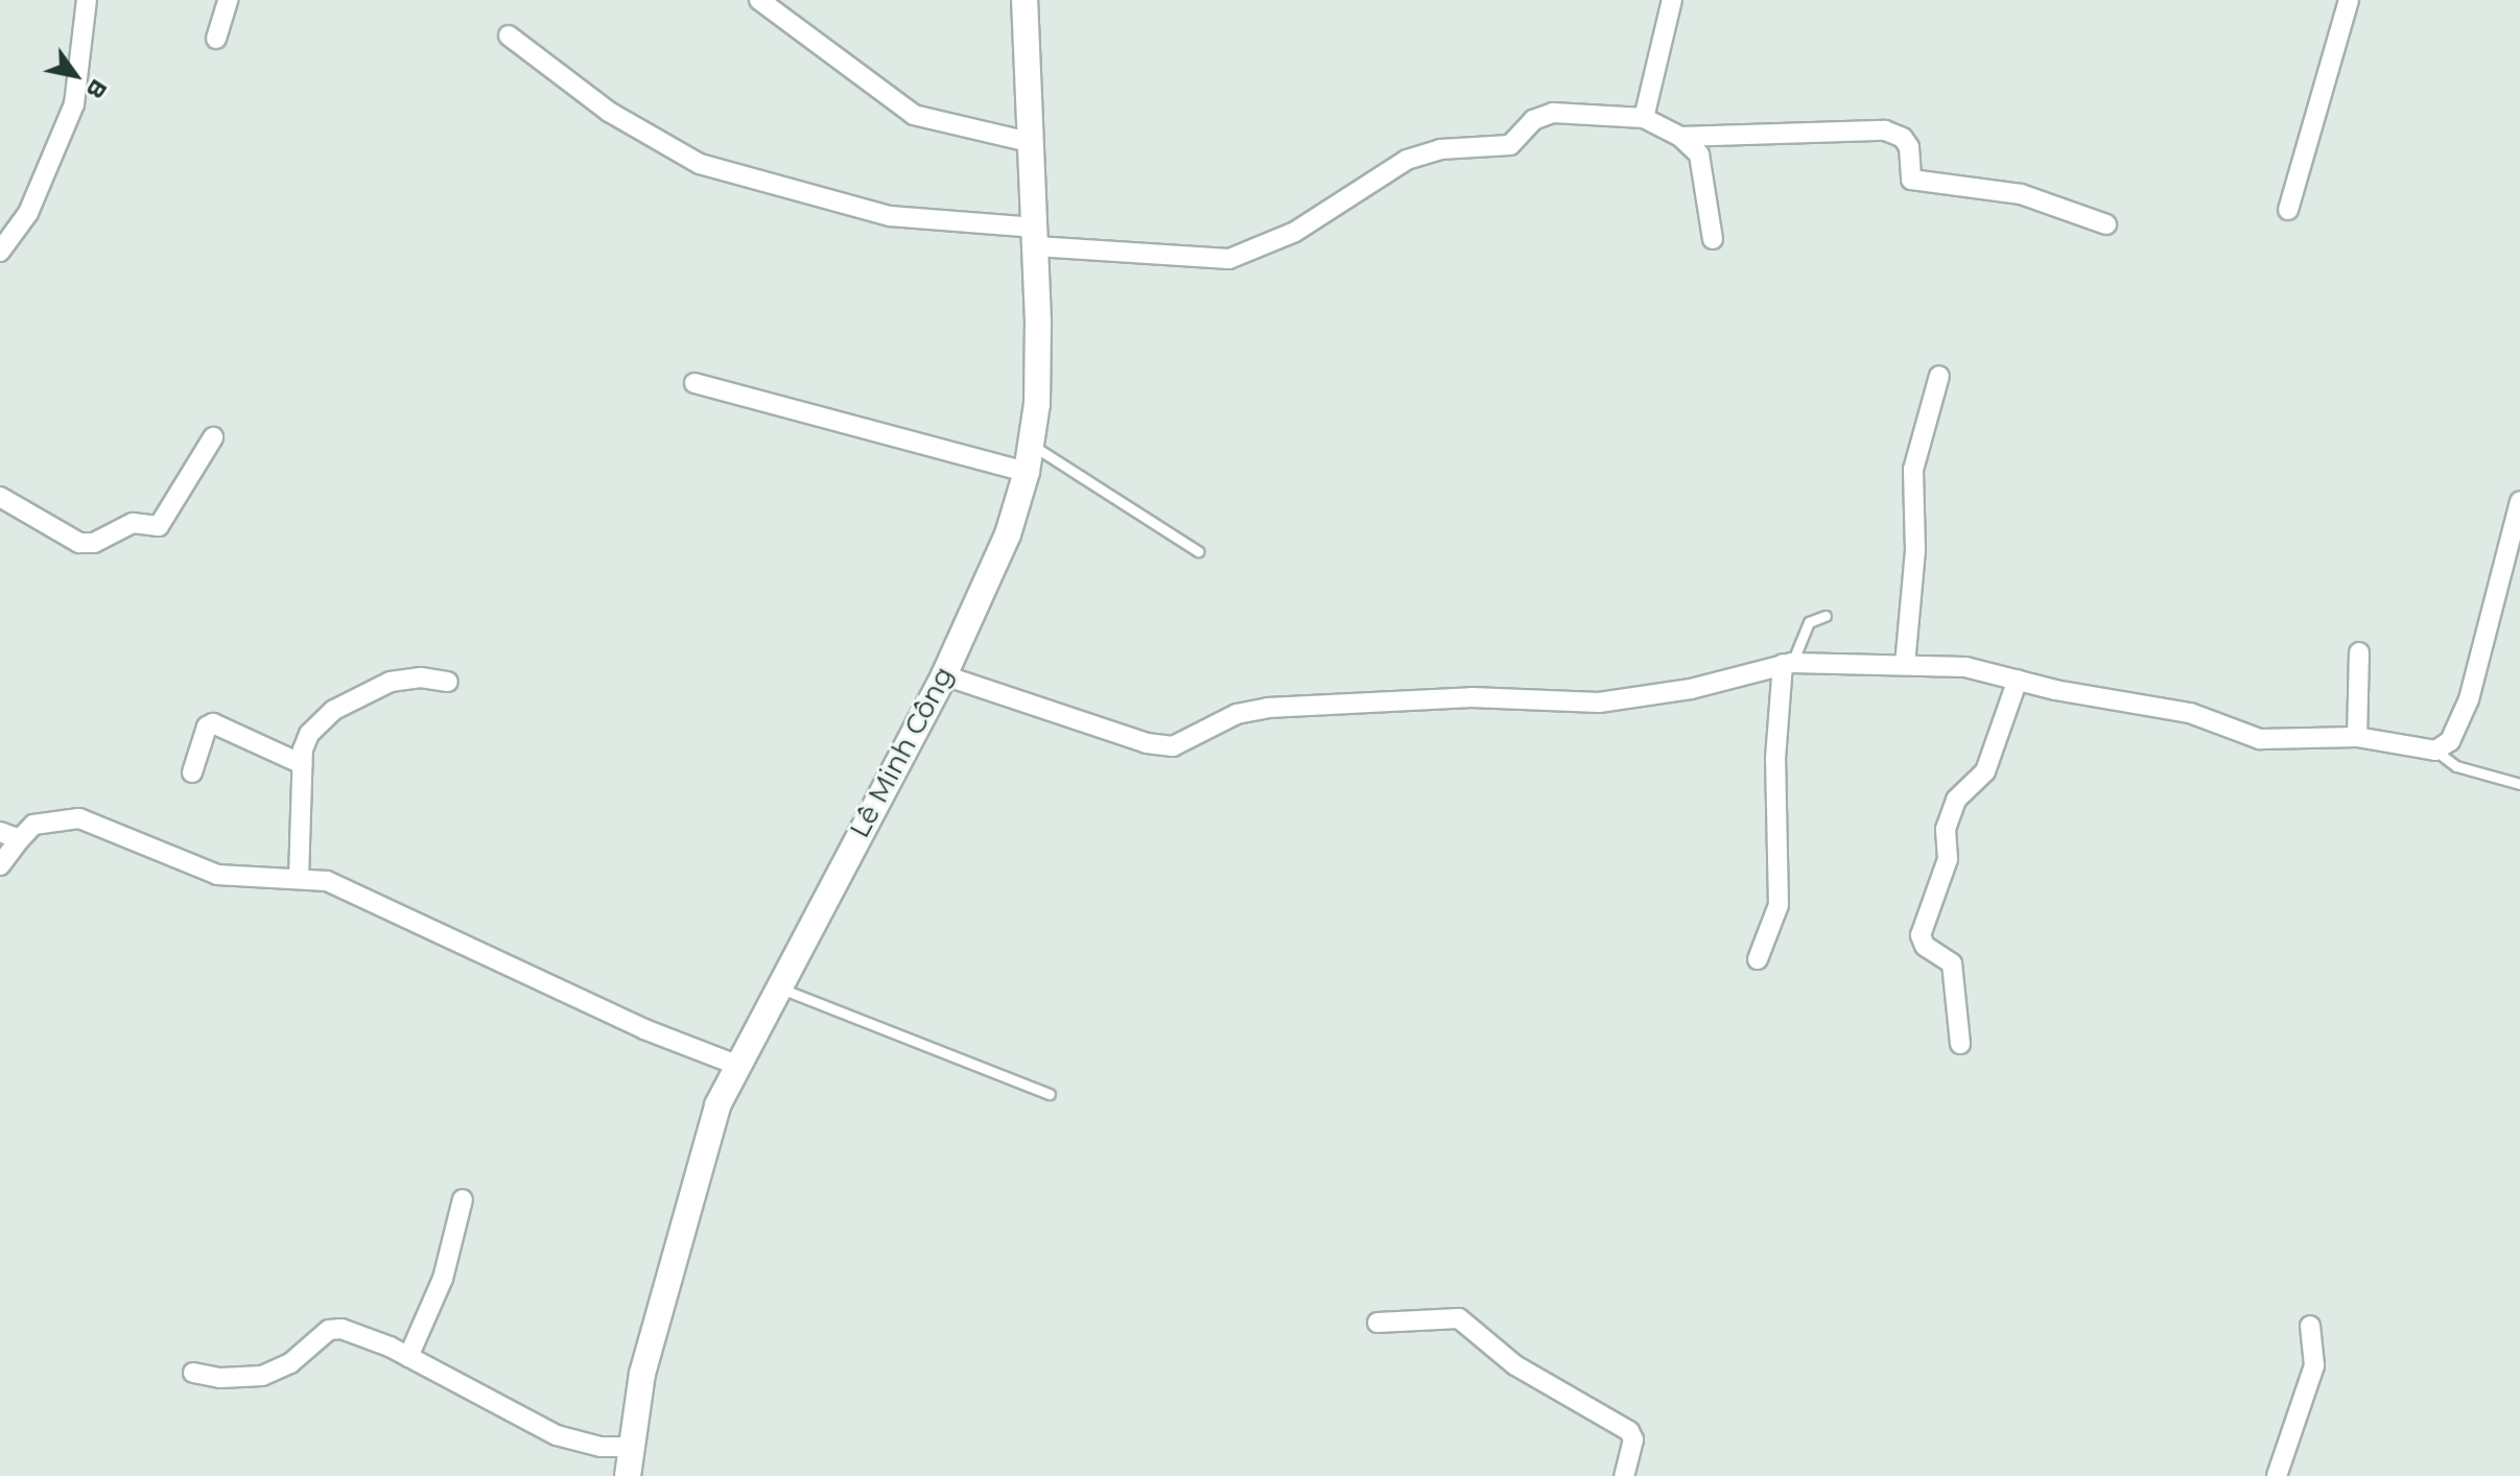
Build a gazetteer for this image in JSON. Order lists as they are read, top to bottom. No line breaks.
{"streets":{"main road":["Lê Minh Công"]},"north":"bottom right"}
